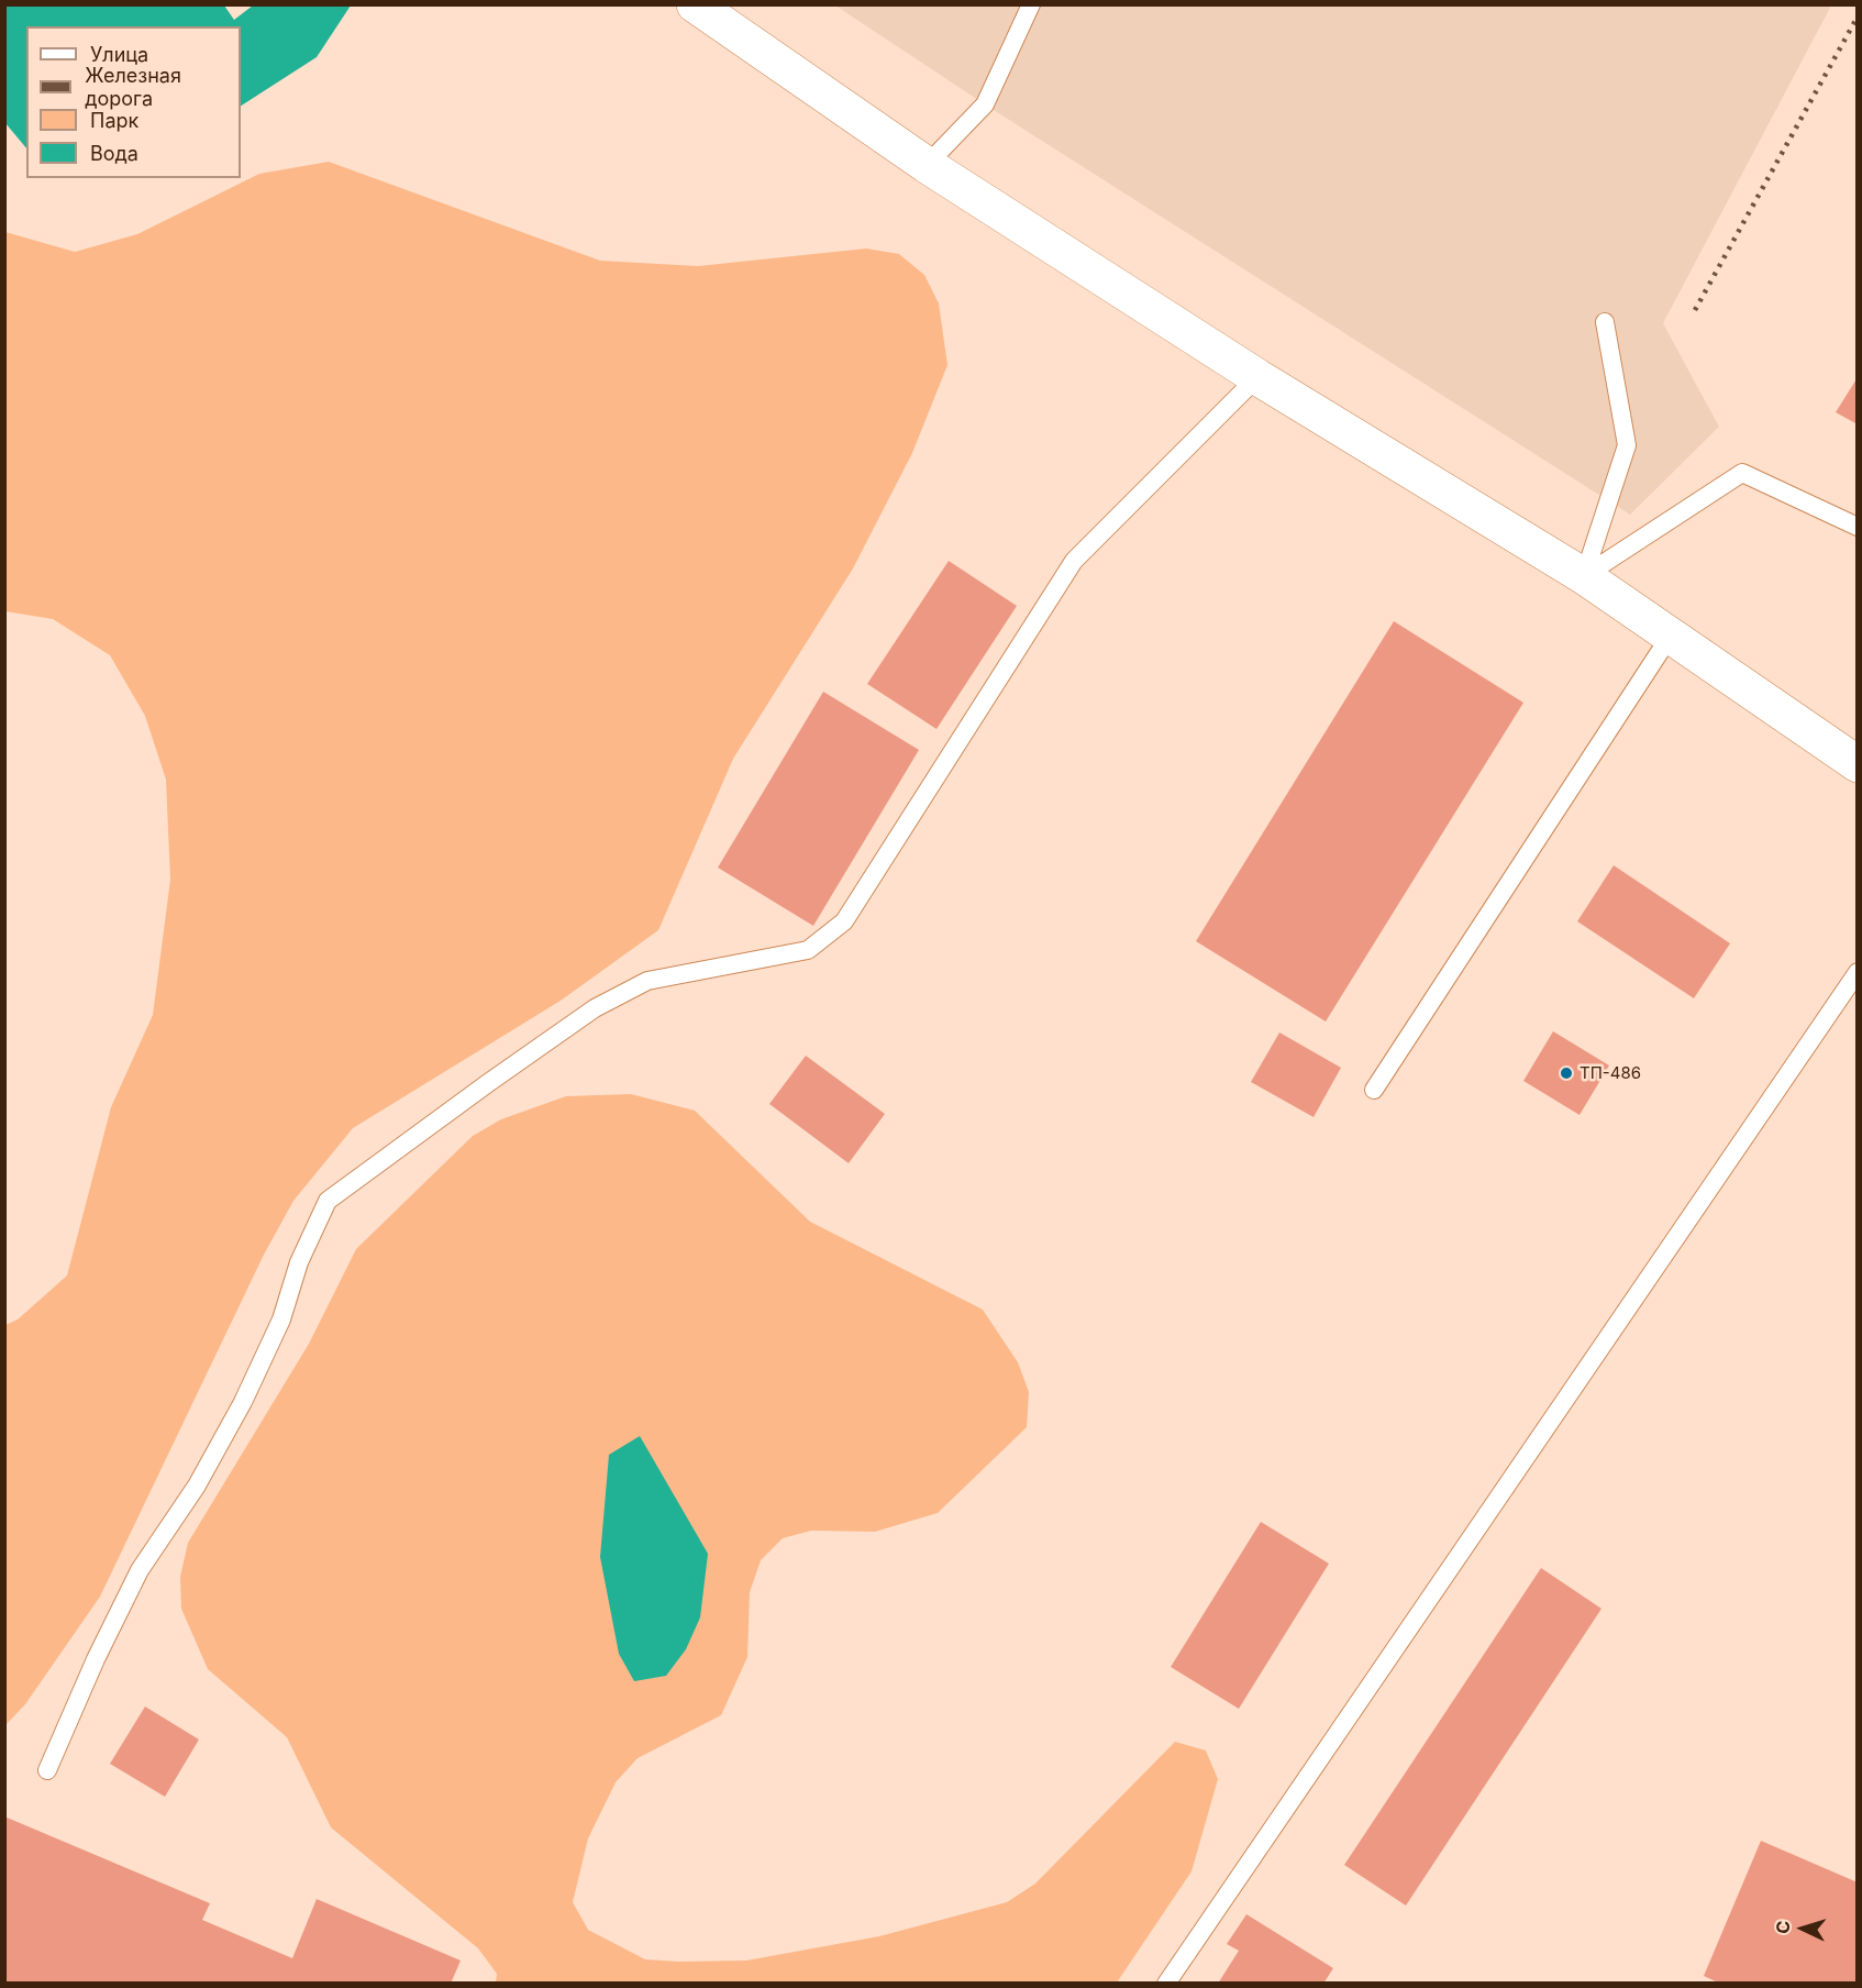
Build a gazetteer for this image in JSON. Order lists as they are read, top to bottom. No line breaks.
{"places":["ТП-486"],"legend":["Улица","Железная дорога","Парк","Вода"],"north":"left"}
